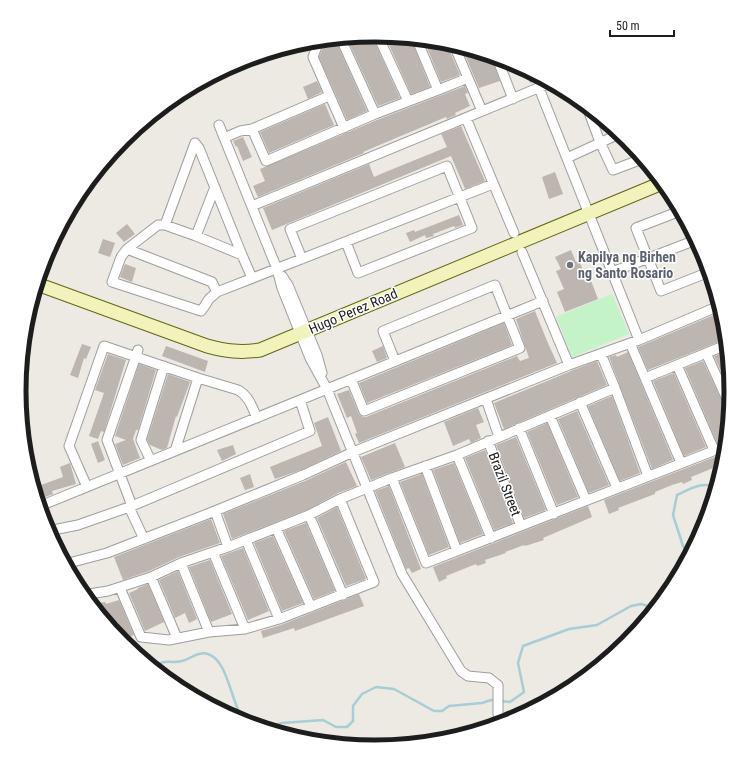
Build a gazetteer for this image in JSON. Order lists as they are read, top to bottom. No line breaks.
{"streets":{"street":["Hugo Perez Road","Brazil Street"]},"places":["Kapilya ng Birhen ng Santo Rosario"],"scale_bar":"50 m"}
